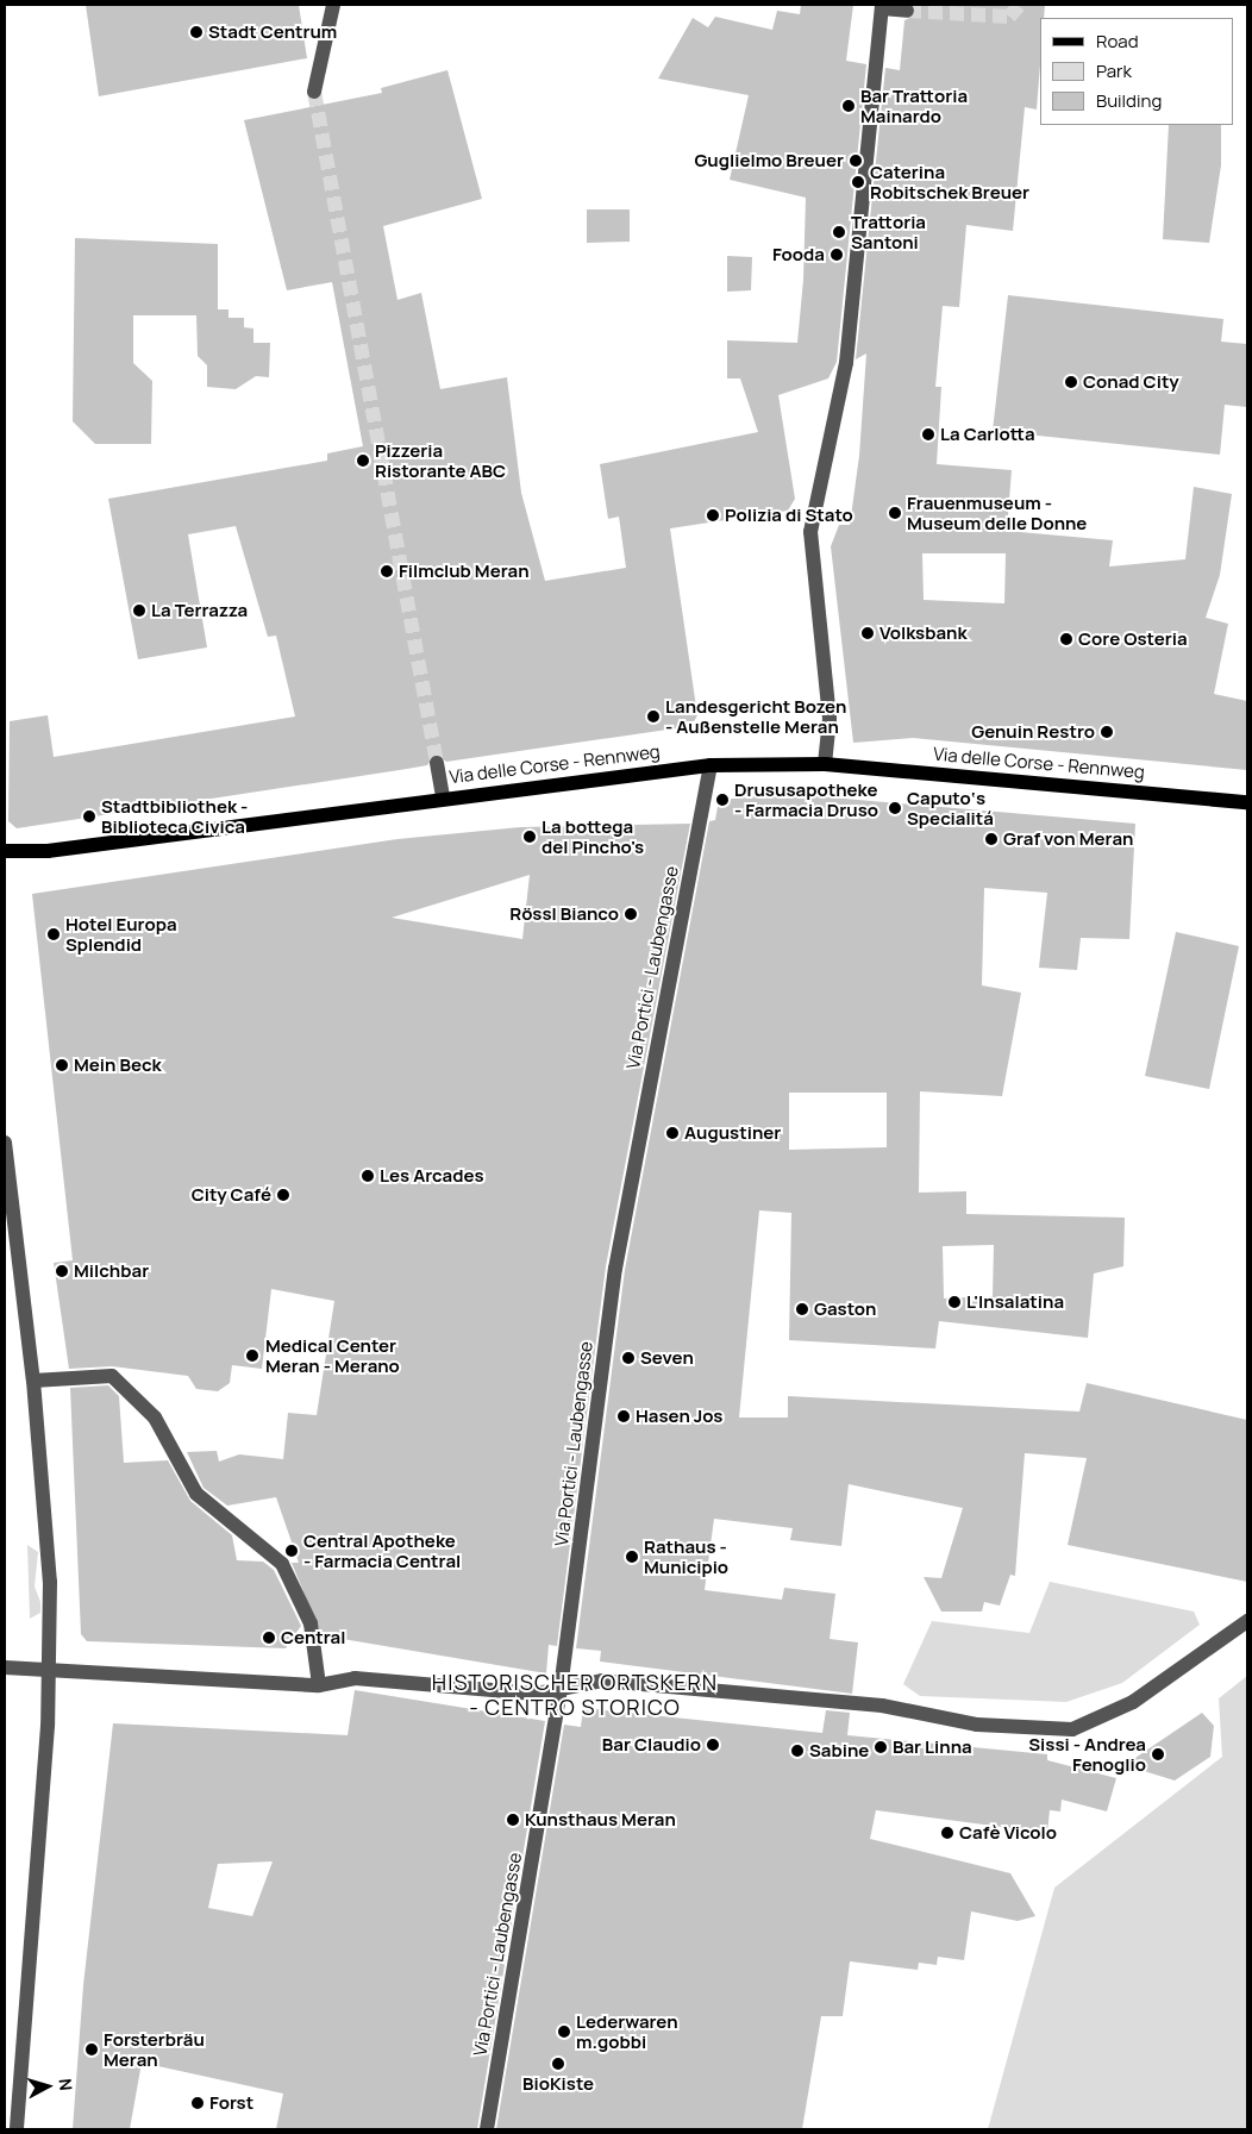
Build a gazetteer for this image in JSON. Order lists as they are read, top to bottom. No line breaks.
{"streets":{"main road":["Via delle Corse - Rennweg"],"street":["Via Portici - Laubengasse"]},"crossings":[["Via delle Corse - Rennweg","Via Portici - Laubengasse"]],"districts":["HISTORISCHER ORTSKERN - CENTRO STORICO"],"places":["Stadt Centrum","Bar Trattoria Mainardo","Guglielmo Breuer","Caterina Robitschek Breuer","Trattoria Santoni","Fooda","Conad City","La Carlotta","Pizzeria Ristorante ABC","Frauenmuseum - Museum delle Donne","Polizia di Stato","Filmclub Meran","La Terrazza","Volksbank","Core Osteria","Landesgericht Bozen - Außenstelle Meran","Genuin Restro","Drususapotheke - Farmacia Druso","Caputo‘s Specialitá","Stadtbibliothek - Biblioteca Civica","La bottega del Pincho's","Graf von Meran","Rössl Bianco","Hotel Europa Splendid","Mein Beck","Augustiner","Les Arcades","City Café","Milchbar","L'Insalatina","Gaston","Medical Center Meran - Merano","Seven","Hasen Jos","Central Apotheke - Farmacia Central","Rathaus - Municipio","Central","Bar Claudio","Bar Linna","Sabine","Sissi - Andrea Fenoglio","Kunsthaus Meran","Cafè Vicolo","Lederwaren m.gobbi","Forsterbräu Meran","BioKiste","Forst"],"legend":["Road","Park","Building"],"north":"right"}
